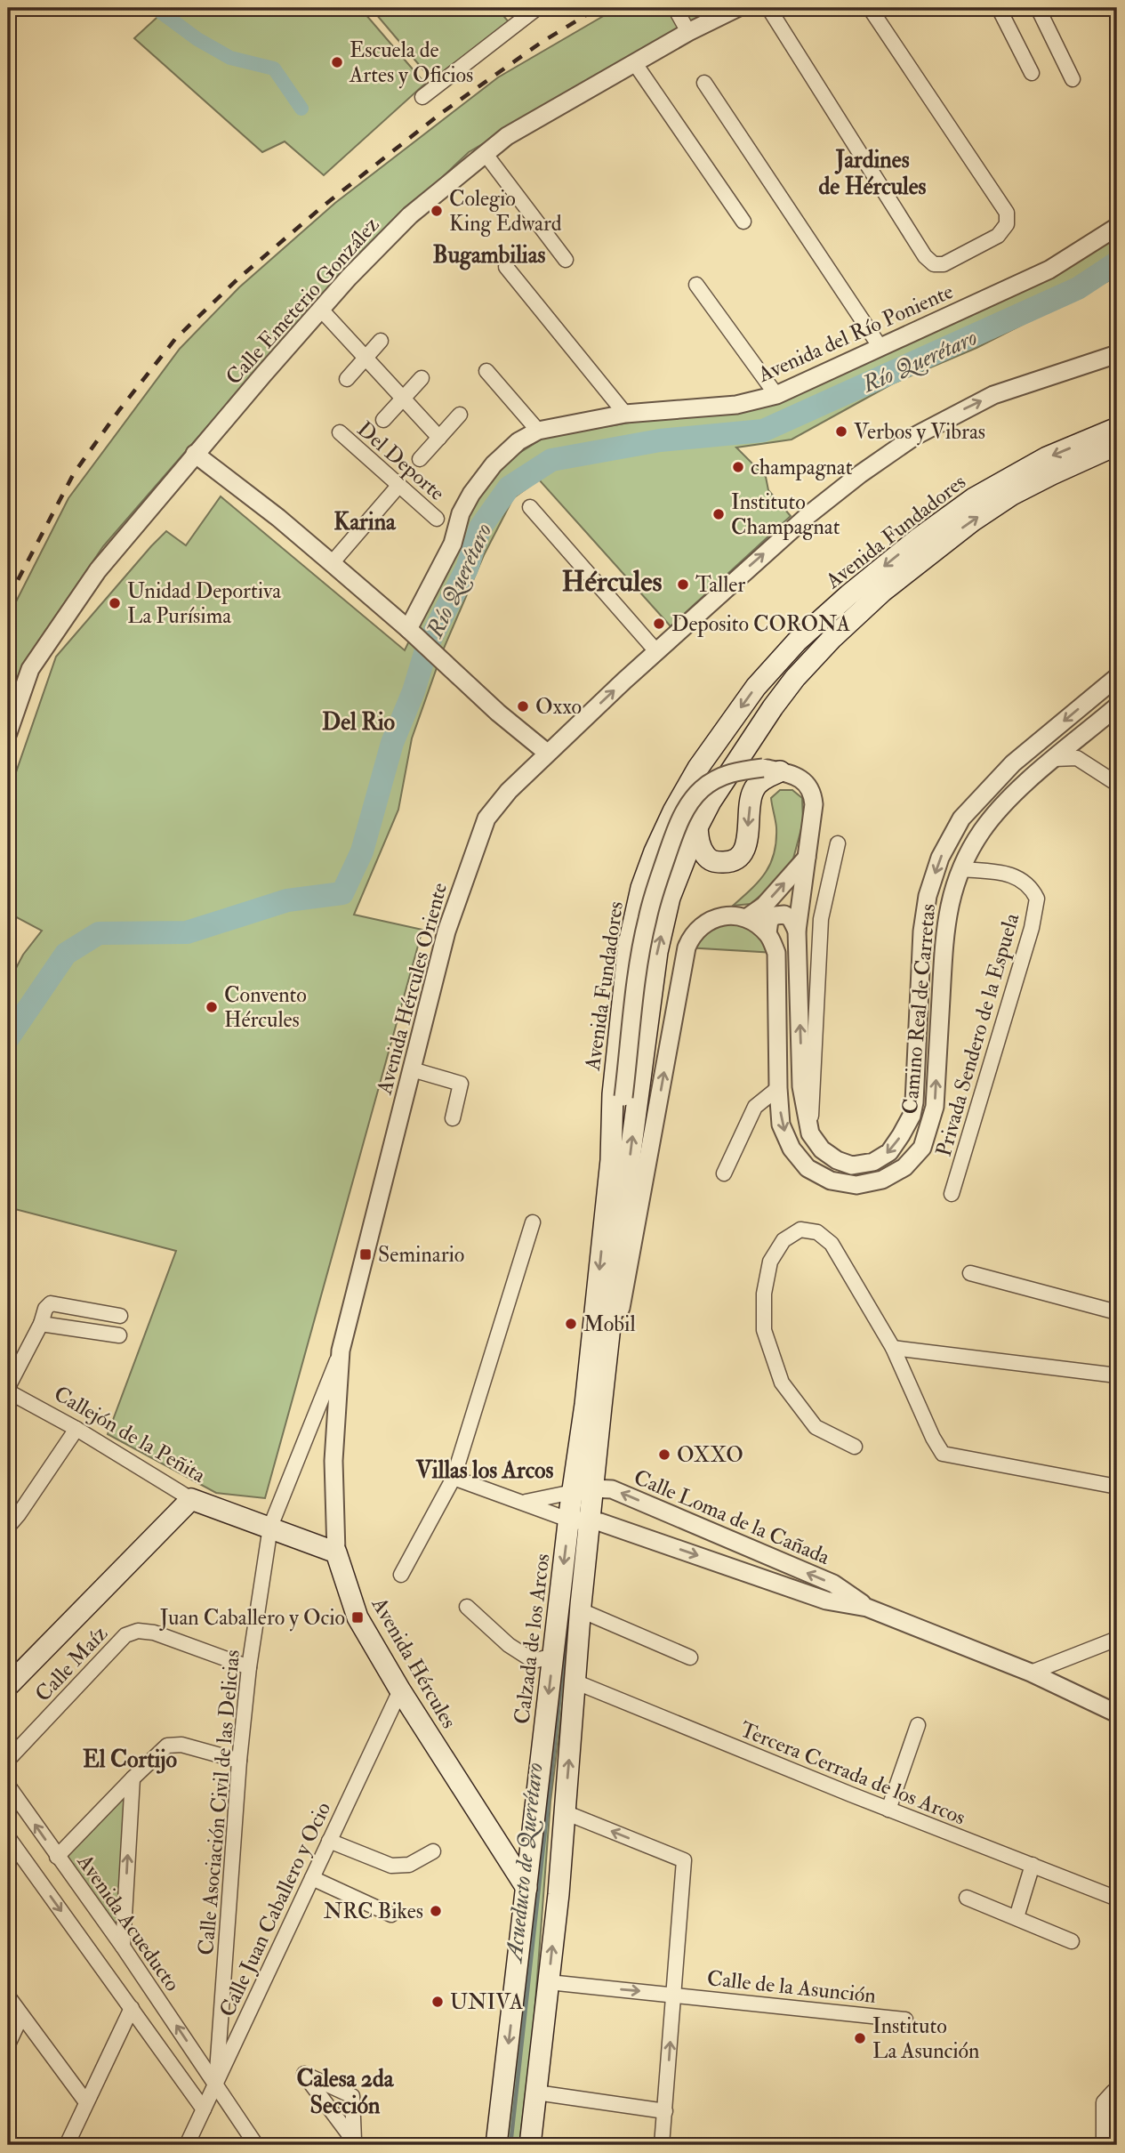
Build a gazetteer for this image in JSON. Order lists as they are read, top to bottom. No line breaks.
{"streets":{"main road":["Avenida Fundadores","Callejón de la Peñita","Calzada de los Arcos","Avenida Hércules"],"street":["Calle Emeterio González","Avenida del Río Poniente","Del Deporte","Avenida Hércules Oriente","Camino Real de Carretas","Privada Sendero de la Espuela","Calle Loma de la Cañada","Calle Maíz","Tercera Cerrada de los Arcos","Calle Asociación Civil de las Delicias","Calle Juan Caballero y Ocio","Avenida Acueducto","Calle de la Asunción"]},"crossings":[["Avenida Fundadores","Calle Loma de la Cañada"],["Avenida Fundadores","Calzada de los Arcos"],["Avenida Hércules Oriente","Avenida Hércules"],["Camino Real de Carretas","Privada Sendero de la Espuela"],["Callejón de la Peñita","Avenida Hércules"],["Callejón de la Peñita","Calle Asociación Civil de las Delicias"],["Calle Loma de la Cañada","Calzada de los Arcos"],["Calzada de los Arcos","Avenida Hércules"],["Calzada de los Arcos","Tercera Cerrada de los Arcos"],["Calzada de los Arcos","Calle de la Asunción"],["Avenida Hércules","Calle Asociación Civil de las Delicias"],["Avenida Hércules","Calle Juan Caballero y Ocio"],["Calle Maíz","Calle Asociación Civil de las Delicias"],["Calle Asociación Civil de las Delicias","Calle Juan Caballero y Ocio"],["Calle Asociación Civil de las Delicias","Avenida Acueducto"],["Calle Juan Caballero y Ocio","Avenida Acueducto"]],"one_way":["Avenida Hércules Oriente"],"districts":["Jardines de Hércules","Bugambilias","Karina","Hércules","Del Rio","Villas los Arcos","El Cortijo","Calesa 2da Sección"],"water":["Río Querétaro","Acueducto de Querétaro"],"places":{"other":["Escuela de Artes y Oficios","Colegio King Edward","Verbos y Vibras","champagnat","Instituto Champagnat","Taller","Unidad Deportiva La Purísima","Deposito CORONA","Oxxo","Convento Hércules","Mobil","OXXO","NRC Bikes","UNIVA","Instituto La Asunción"],"transit":["Seminario","Juan Caballero y Ocio"]}}
